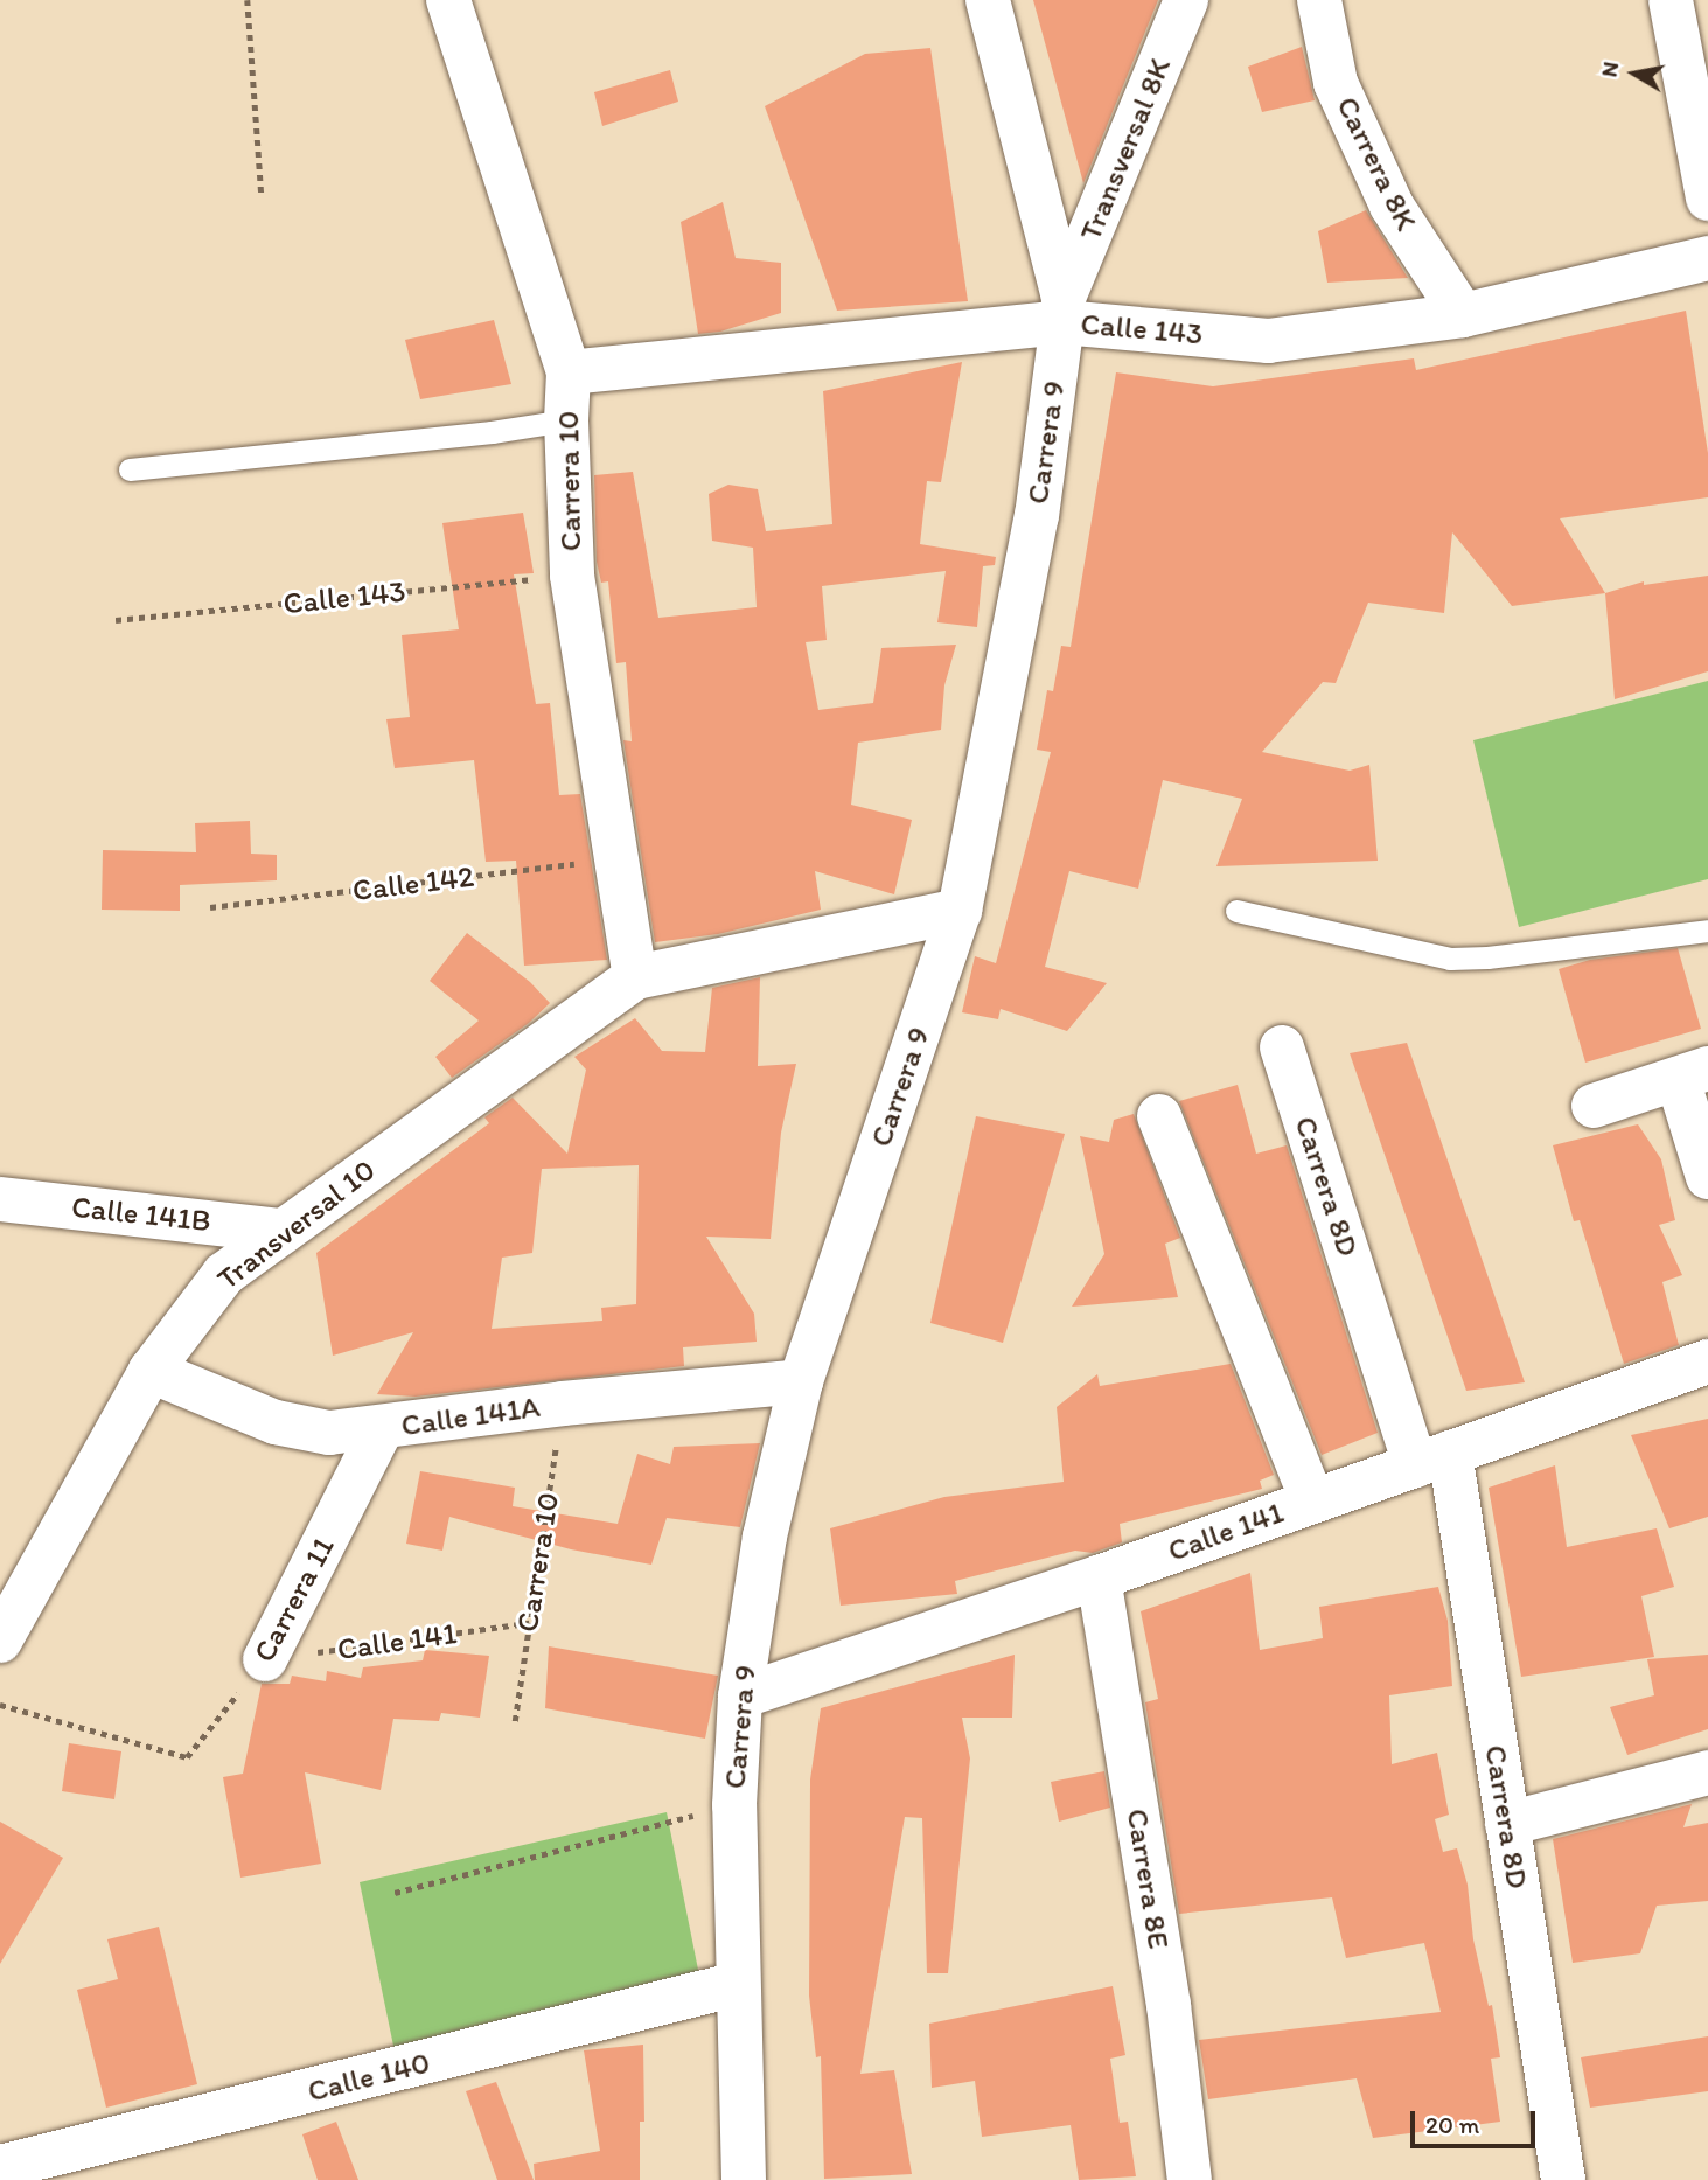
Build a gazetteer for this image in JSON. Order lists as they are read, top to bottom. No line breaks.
{"streets":{"street":["Transversal 8K","Carrera 8K","Calle 143","Carrera 9","Carrera 10","Carrera 8D","Calle 141B","Transversal 10","Calle 141A","Calle 141","Carrera 11","Carrera 8E","Calle 140"],"path":["Calle 142"]},"crossings":[["Transversal 8K","Calle 143"],["Transversal 8K","Carrera 9"],["Carrera 8K","Calle 143"],["Calle 143","Carrera 9"],["Calle 143","Carrera 10"],["Carrera 9","Calle 141A"],["Carrera 9","Calle 141"],["Carrera 9","Calle 140"],["Carrera 10","Calle 142"],["Carrera 10","Transversal 10"],["Carrera 10","Calle 141A"],["Carrera 10","Calle 141"],["Carrera 8D","Calle 141"],["Calle 141B","Transversal 10"],["Transversal 10","Calle 141A"],["Calle 141A","Carrera 11"],["Calle 141","Carrera 11"],["Calle 141","Carrera 8E"]],"scale_bar":"20 m","north":"left"}
